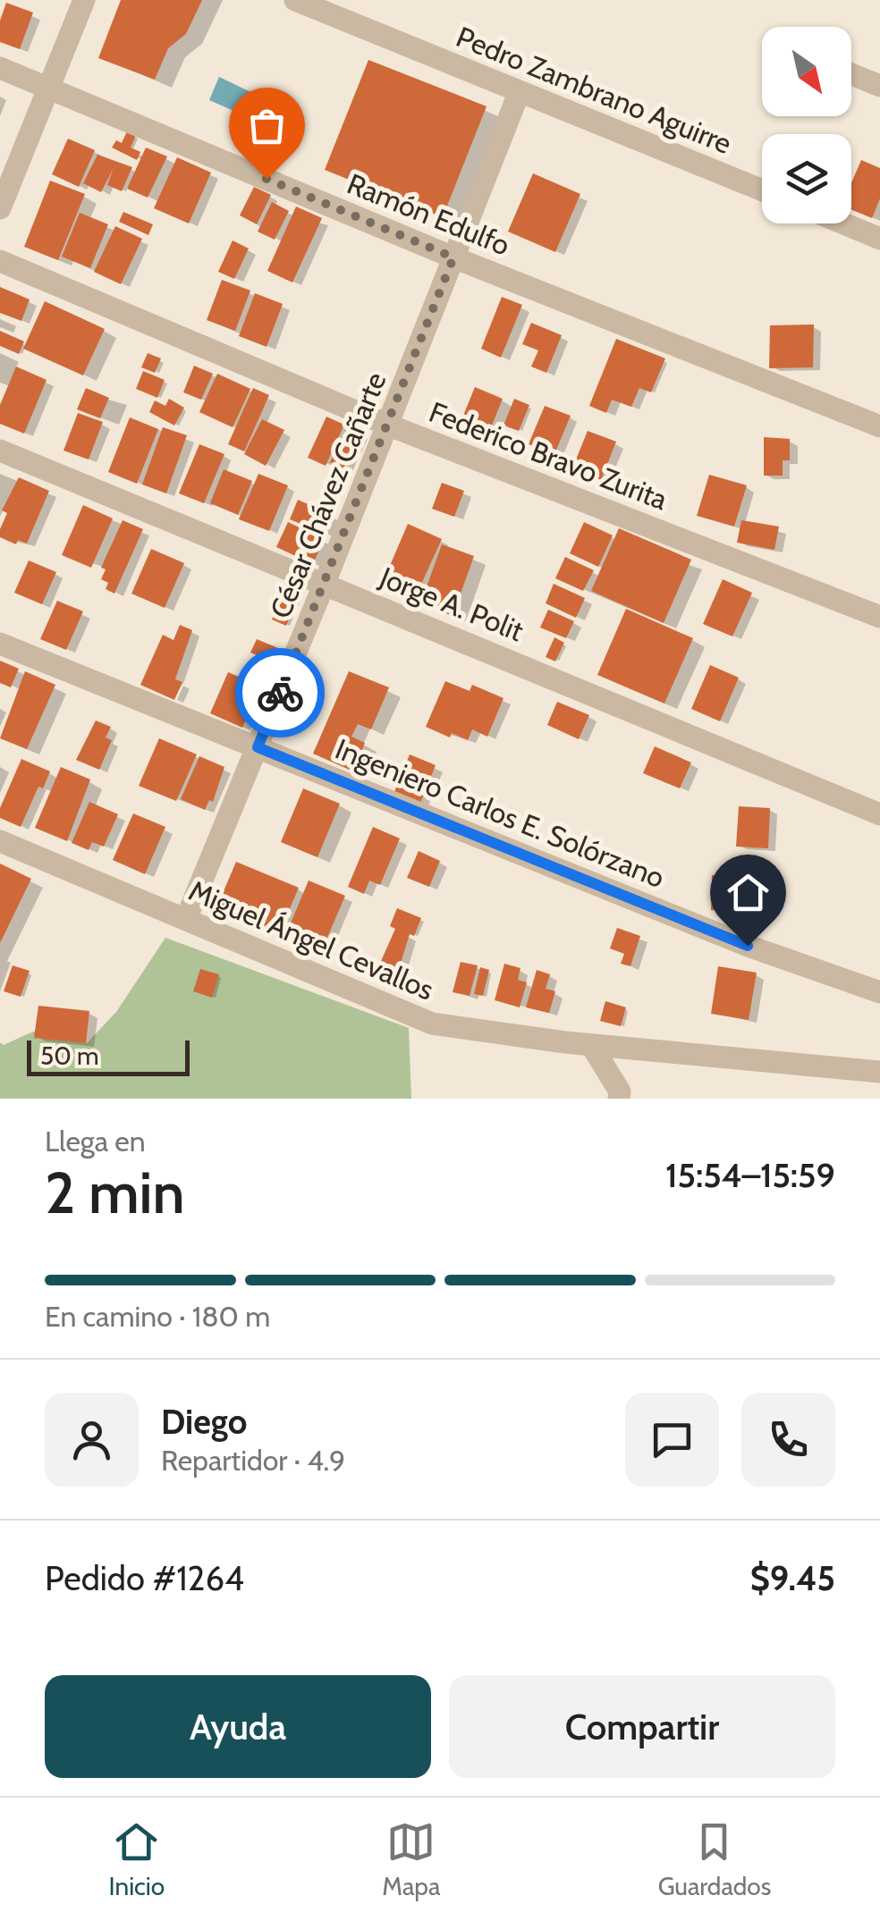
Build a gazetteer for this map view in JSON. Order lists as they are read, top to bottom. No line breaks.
{"streets":{"street":["Pedro Zambrano Aguirre","Ramón Edulfo","Federico Bravo Zurita","César Chávez Cañarte","Jorge A. Polit","Ingeniero Carlos E. Solórzano","Miguel Ángel Cevallos"]},"crossings":[["Pedro Zambrano Aguirre","César Chávez Cañarte"],["Ramón Edulfo","César Chávez Cañarte"],["Federico Bravo Zurita","César Chávez Cañarte"],["César Chávez Cañarte","Jorge A. Polit"],["César Chávez Cañarte","Ingeniero Carlos E. Solórzano"],["César Chávez Cañarte","Miguel Ángel Cevallos"]],"scale_bar":"50 m","north":"bottom right","page":{"scale":"50 m","heading":["2 min","Llega en","15:54–15:59"],"panel":["Diego","Repartidor · 4.9","Pedido #1264","$9.45"],"bar":"En camino · 180 m","buttons":["Ayuda","Compartir"],"tabs":["Inicio","Mapa","Guardados"]}}
